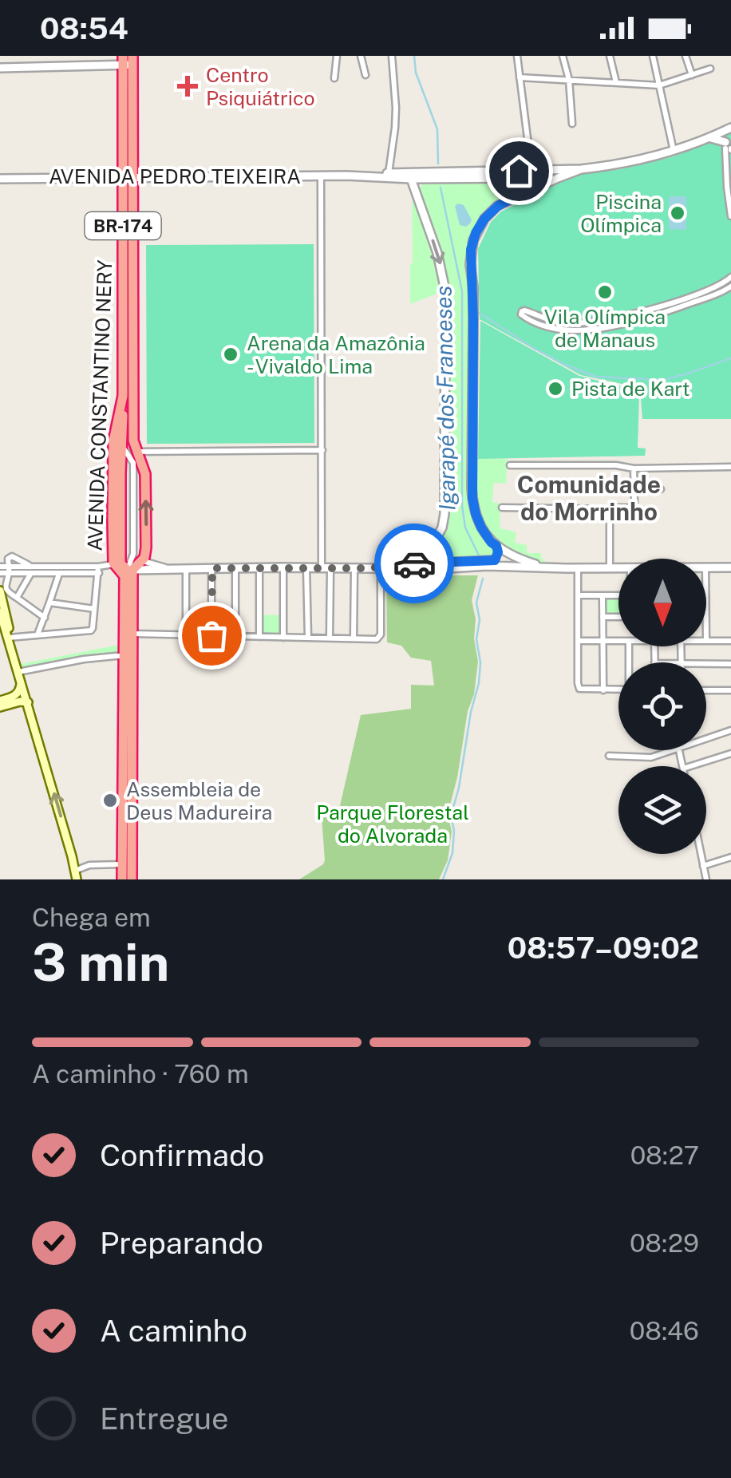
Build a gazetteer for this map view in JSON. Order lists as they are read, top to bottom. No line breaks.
{"streets":{"highway":["BR-174","AVENIDA CONSTANTINO NERY"],"street":["AVENIDA PEDRO TEIXEIRA"]},"crossings":[["AVENIDA PEDRO TEIXEIRA","AVENIDA CONSTANTINO NERY"],["BR-174","AVENIDA CONSTANTINO NERY"]],"districts":["Comunidade do Morrinho"],"water":["Igarapé dos Franceses"],"parks":["Parque Florestal do Alvorada"],"places":{"health":["Centro Psiquiátrico"],"other":["Piscina Olímpica","Vila Olímpica de Manaus","Arena da Amazônia - Vivaldo Lima","Pista de Kart","Assembleia de Deus Madureira"]},"north":"bottom","page":{"status":"08:54","heading":["3 min","Chega em","08:57–09:02"],"bar":"A caminho · 760 m","list":[["Confirmado","08:27"],["Preparando","08:29"],["A caminho","08:46"],"Entregue"]}}
